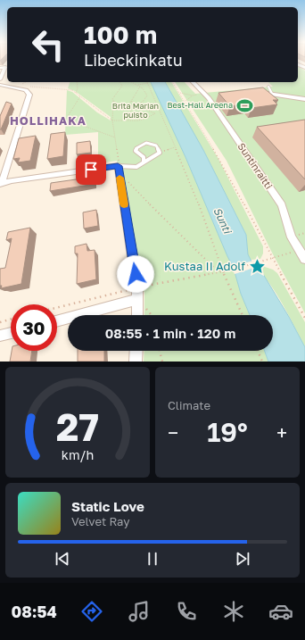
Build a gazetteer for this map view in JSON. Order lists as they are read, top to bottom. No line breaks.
{"streets":{"street":["Suntinraitti"]},"districts":["HOLLIHAKA"],"water":["Sunti"],"parks":["Brita Marian puisto"],"places":{"sports":["Best‑Hall Areena"],"place":["Kustaa II Adolf"]},"page":{"turn":["100 m","Libeckinkatu"],"limit":"30","trip":"08:55 · 1 min · 120 m","tile":"Climate","heat":["−","19°","+"],"song":["Static Love","Velvet Ray"],"tabs":"08:54","gauge":["27","km/h"]}}
